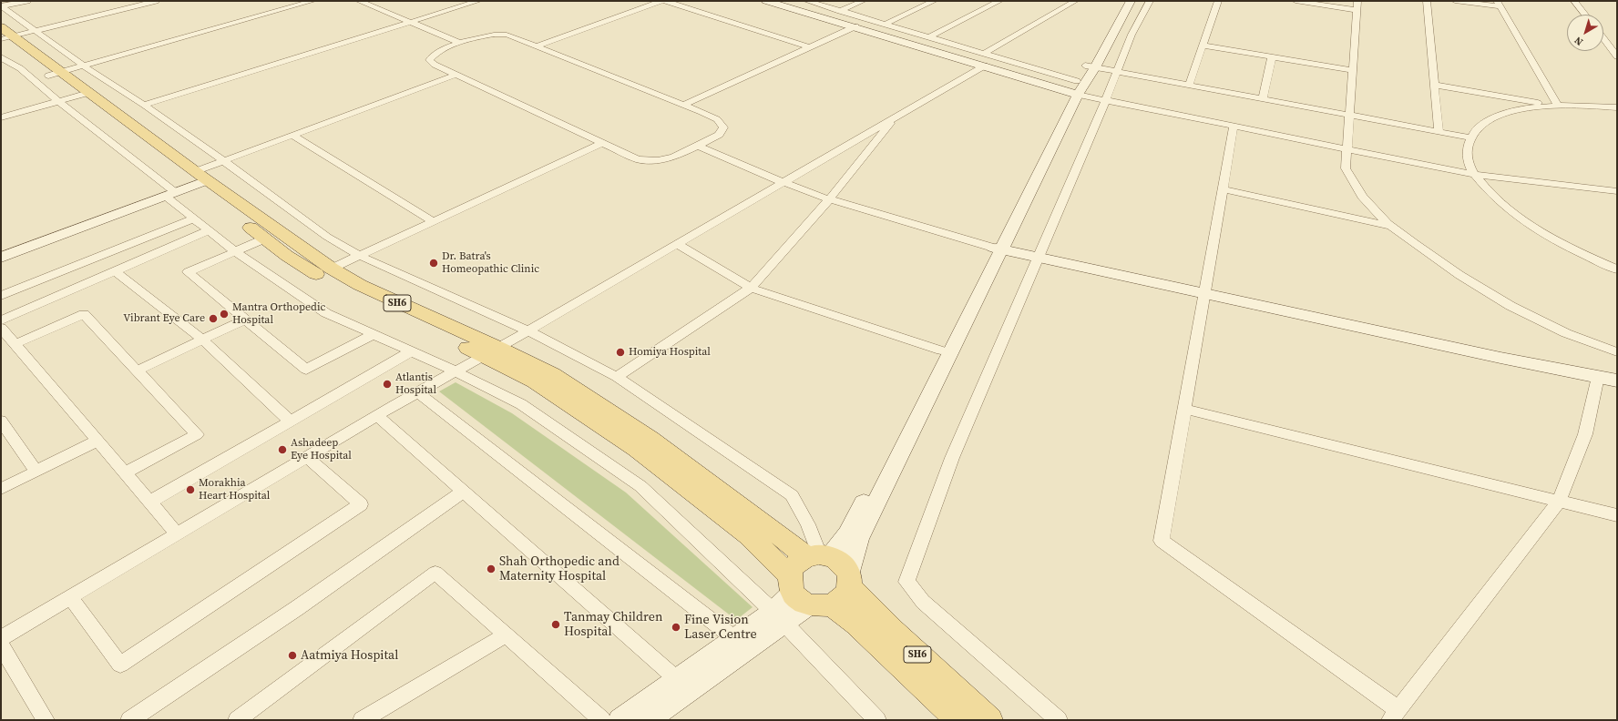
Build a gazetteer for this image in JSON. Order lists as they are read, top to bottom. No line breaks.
{"streets":{"main road":["SH6"]},"places":["Dr. Batra's Homeopathic Clinic","Mantra Orthopedic Hospital","Vibrant Eye Care","Homiya Hospital","Atlantis Hospital","Ashadeep Eye Hospital","Morakhia Heart Hospital","Shah Orthopedic and Maternity Hospital","Tanmay Children Hospital","Fine Vision Laser Centre","Aatmiya Hospital"],"north":"bottom left"}
